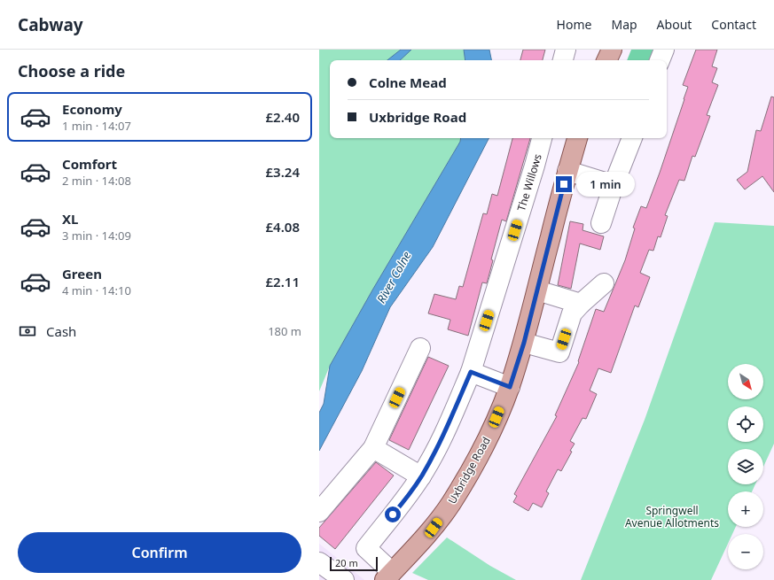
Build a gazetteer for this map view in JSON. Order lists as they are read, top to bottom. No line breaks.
{"streets":{"main road":["Uxbridge Road"],"street":["The Willows"]},"crossings":[["The Willows","Uxbridge Road"]],"water":["River Colne"],"parks":["Springwell Avenue Allotments"],"scale_bar":"20 m","north":"bottom right","page":{"header":"Cabway","nav":["Home","Map","About","Contact"],"heading":"Choose a ride","banner":["Colne Mead","Uxbridge Road"],"list":[{"name":"Economy","note":"1 min · 14:07","value":"£2.40"},{"name":"Comfort","note":"2 min · 14:08","value":"£3.24"},{"name":"XL","note":"3 min · 14:09","value":"£4.08"},{"name":"Green","note":"4 min · 14:10","value":"£2.11"}],"bubble":"1 min","pay":["Cash","180 m"],"map_buttons":["+","−"],"buttons":"Confirm","scale":"20 m"}}
